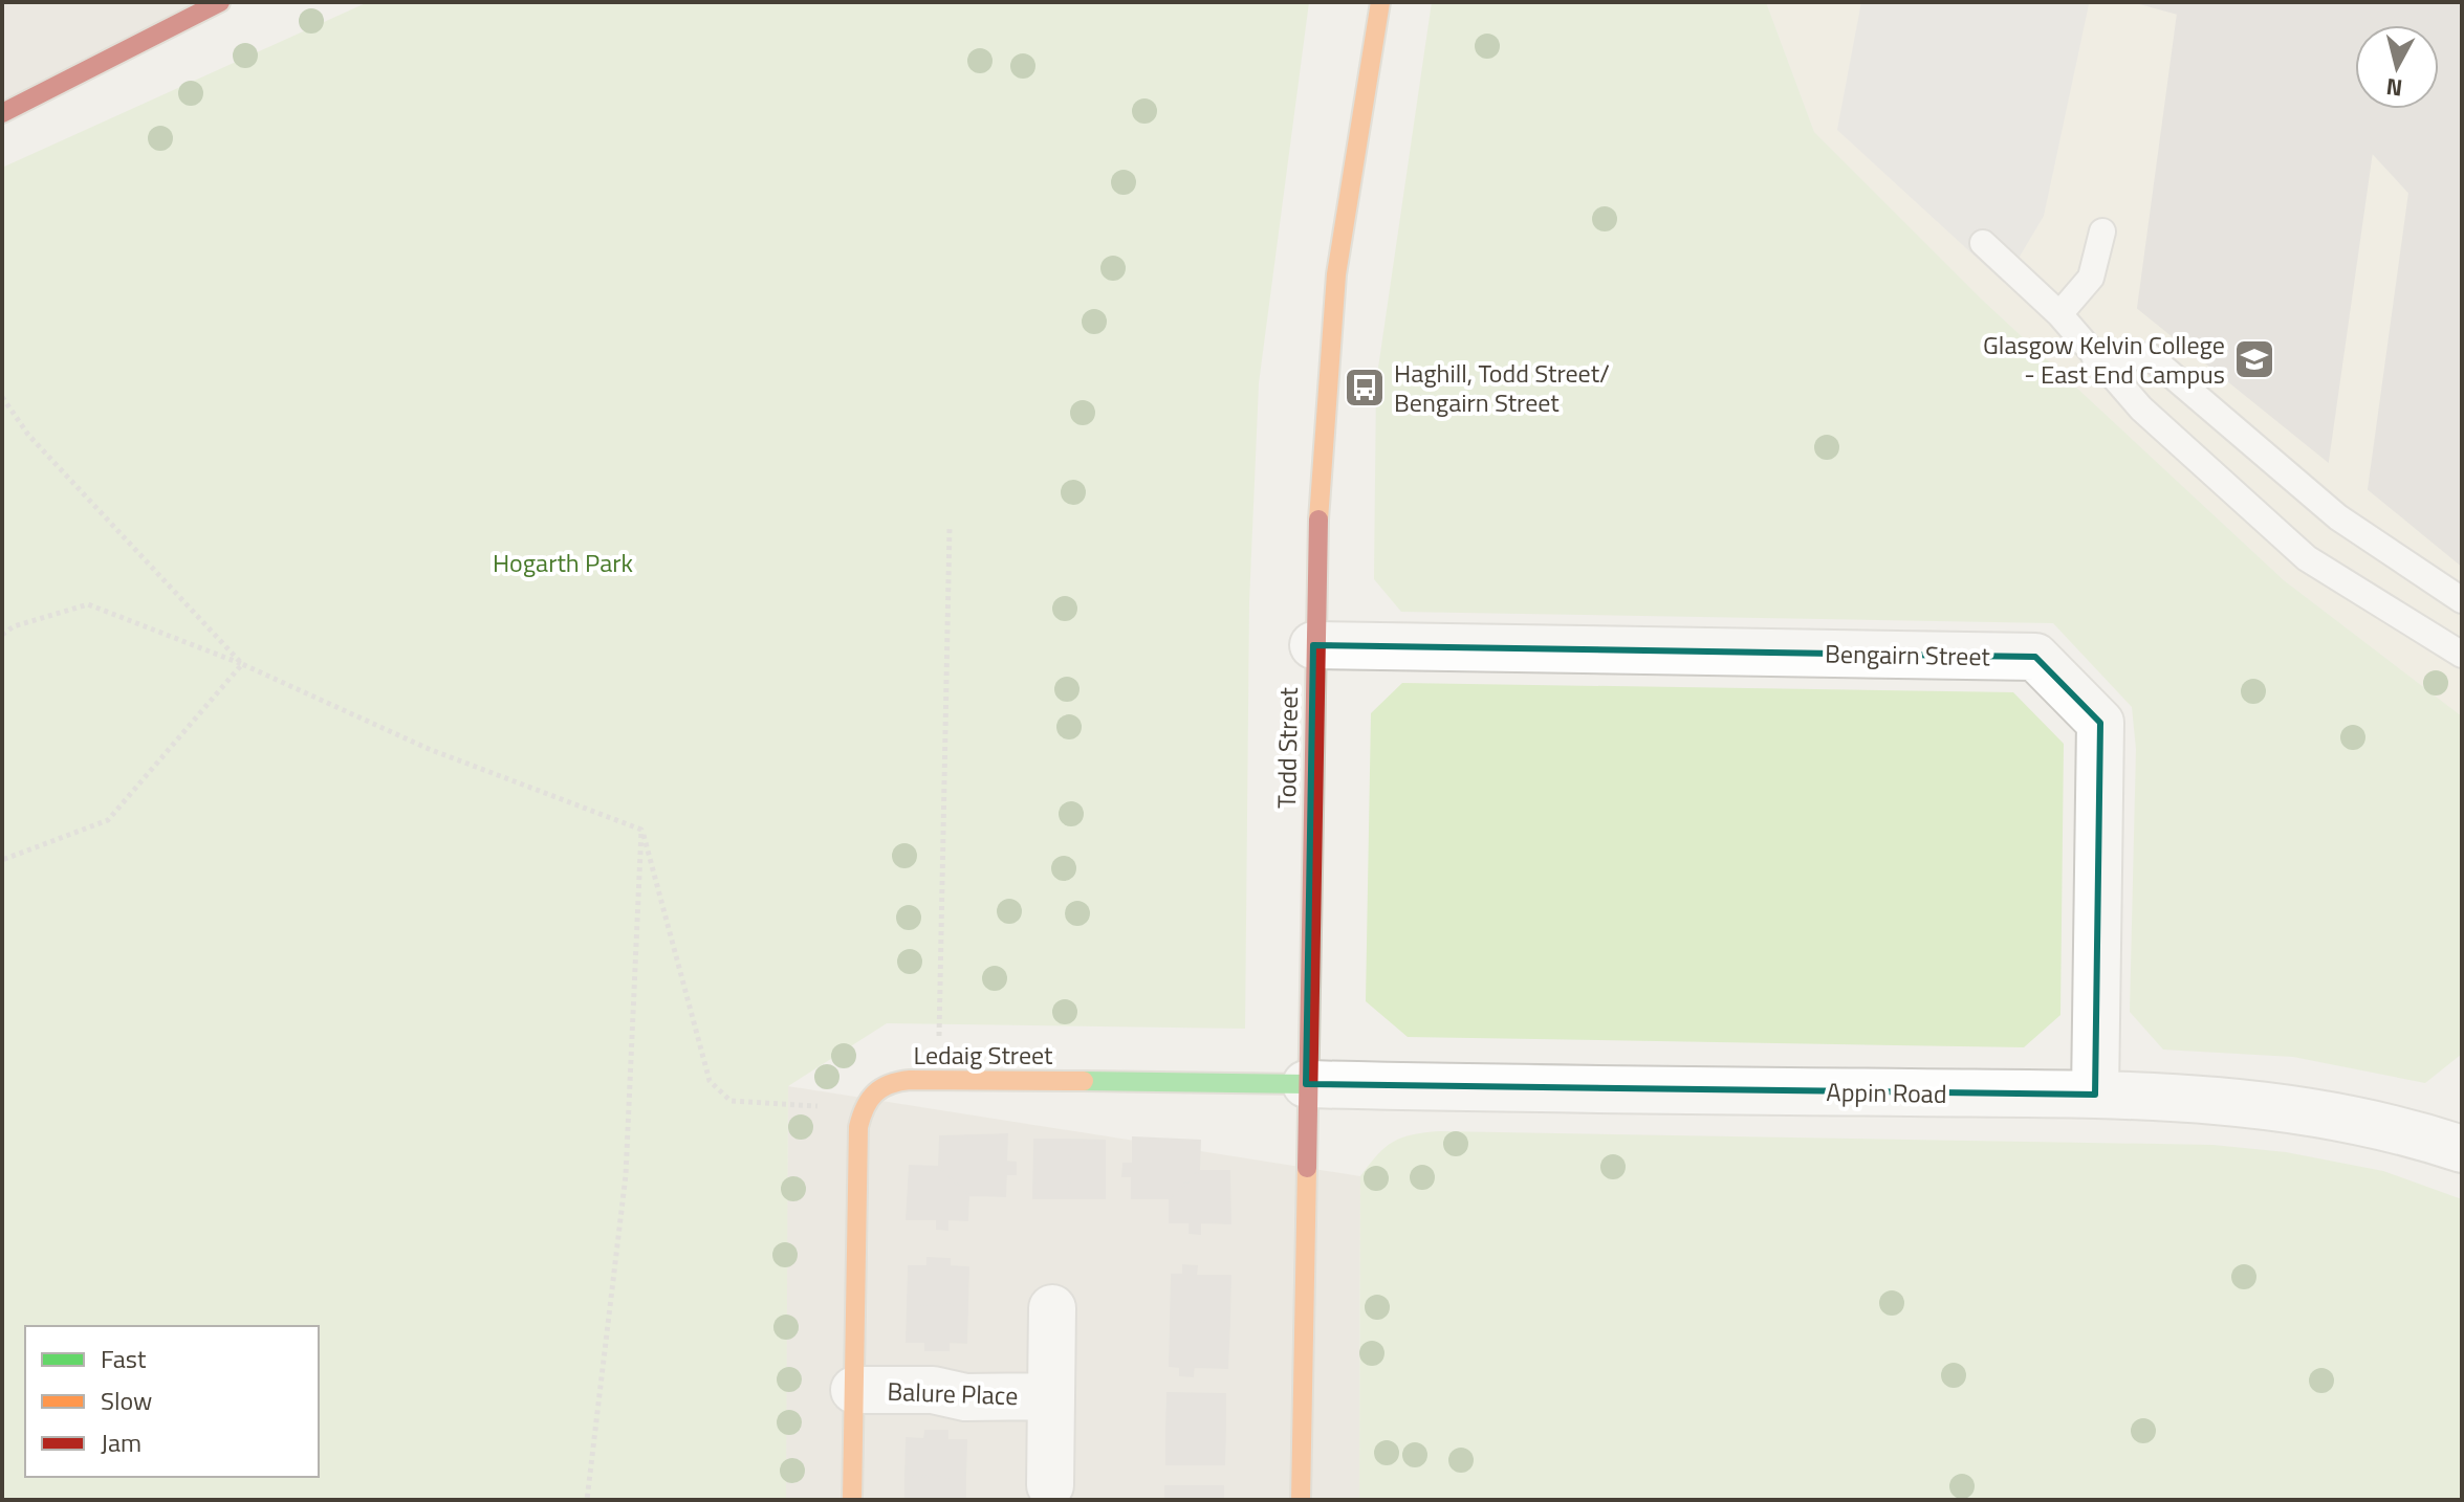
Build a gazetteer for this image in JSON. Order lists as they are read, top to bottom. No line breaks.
{"streets":{"street":["Bengairn Street","Todd Street","Ledaig Street","Appin Road","Balure Place"]},"crossings":[["Bengairn Street","Todd Street"],["Bengairn Street","Appin Road"],["Todd Street","Ledaig Street"],["Todd Street","Appin Road"],["Ledaig Street","Appin Road"]],"parks":["Hogarth Park"],"places":{"school or university":["Glasgow Kelvin College - East End Campus"],"bus stop":["Haghill, Todd Street/ Bengairn Street"]},"legend":["Fast","Slow","Jam"],"north":"bottom"}
